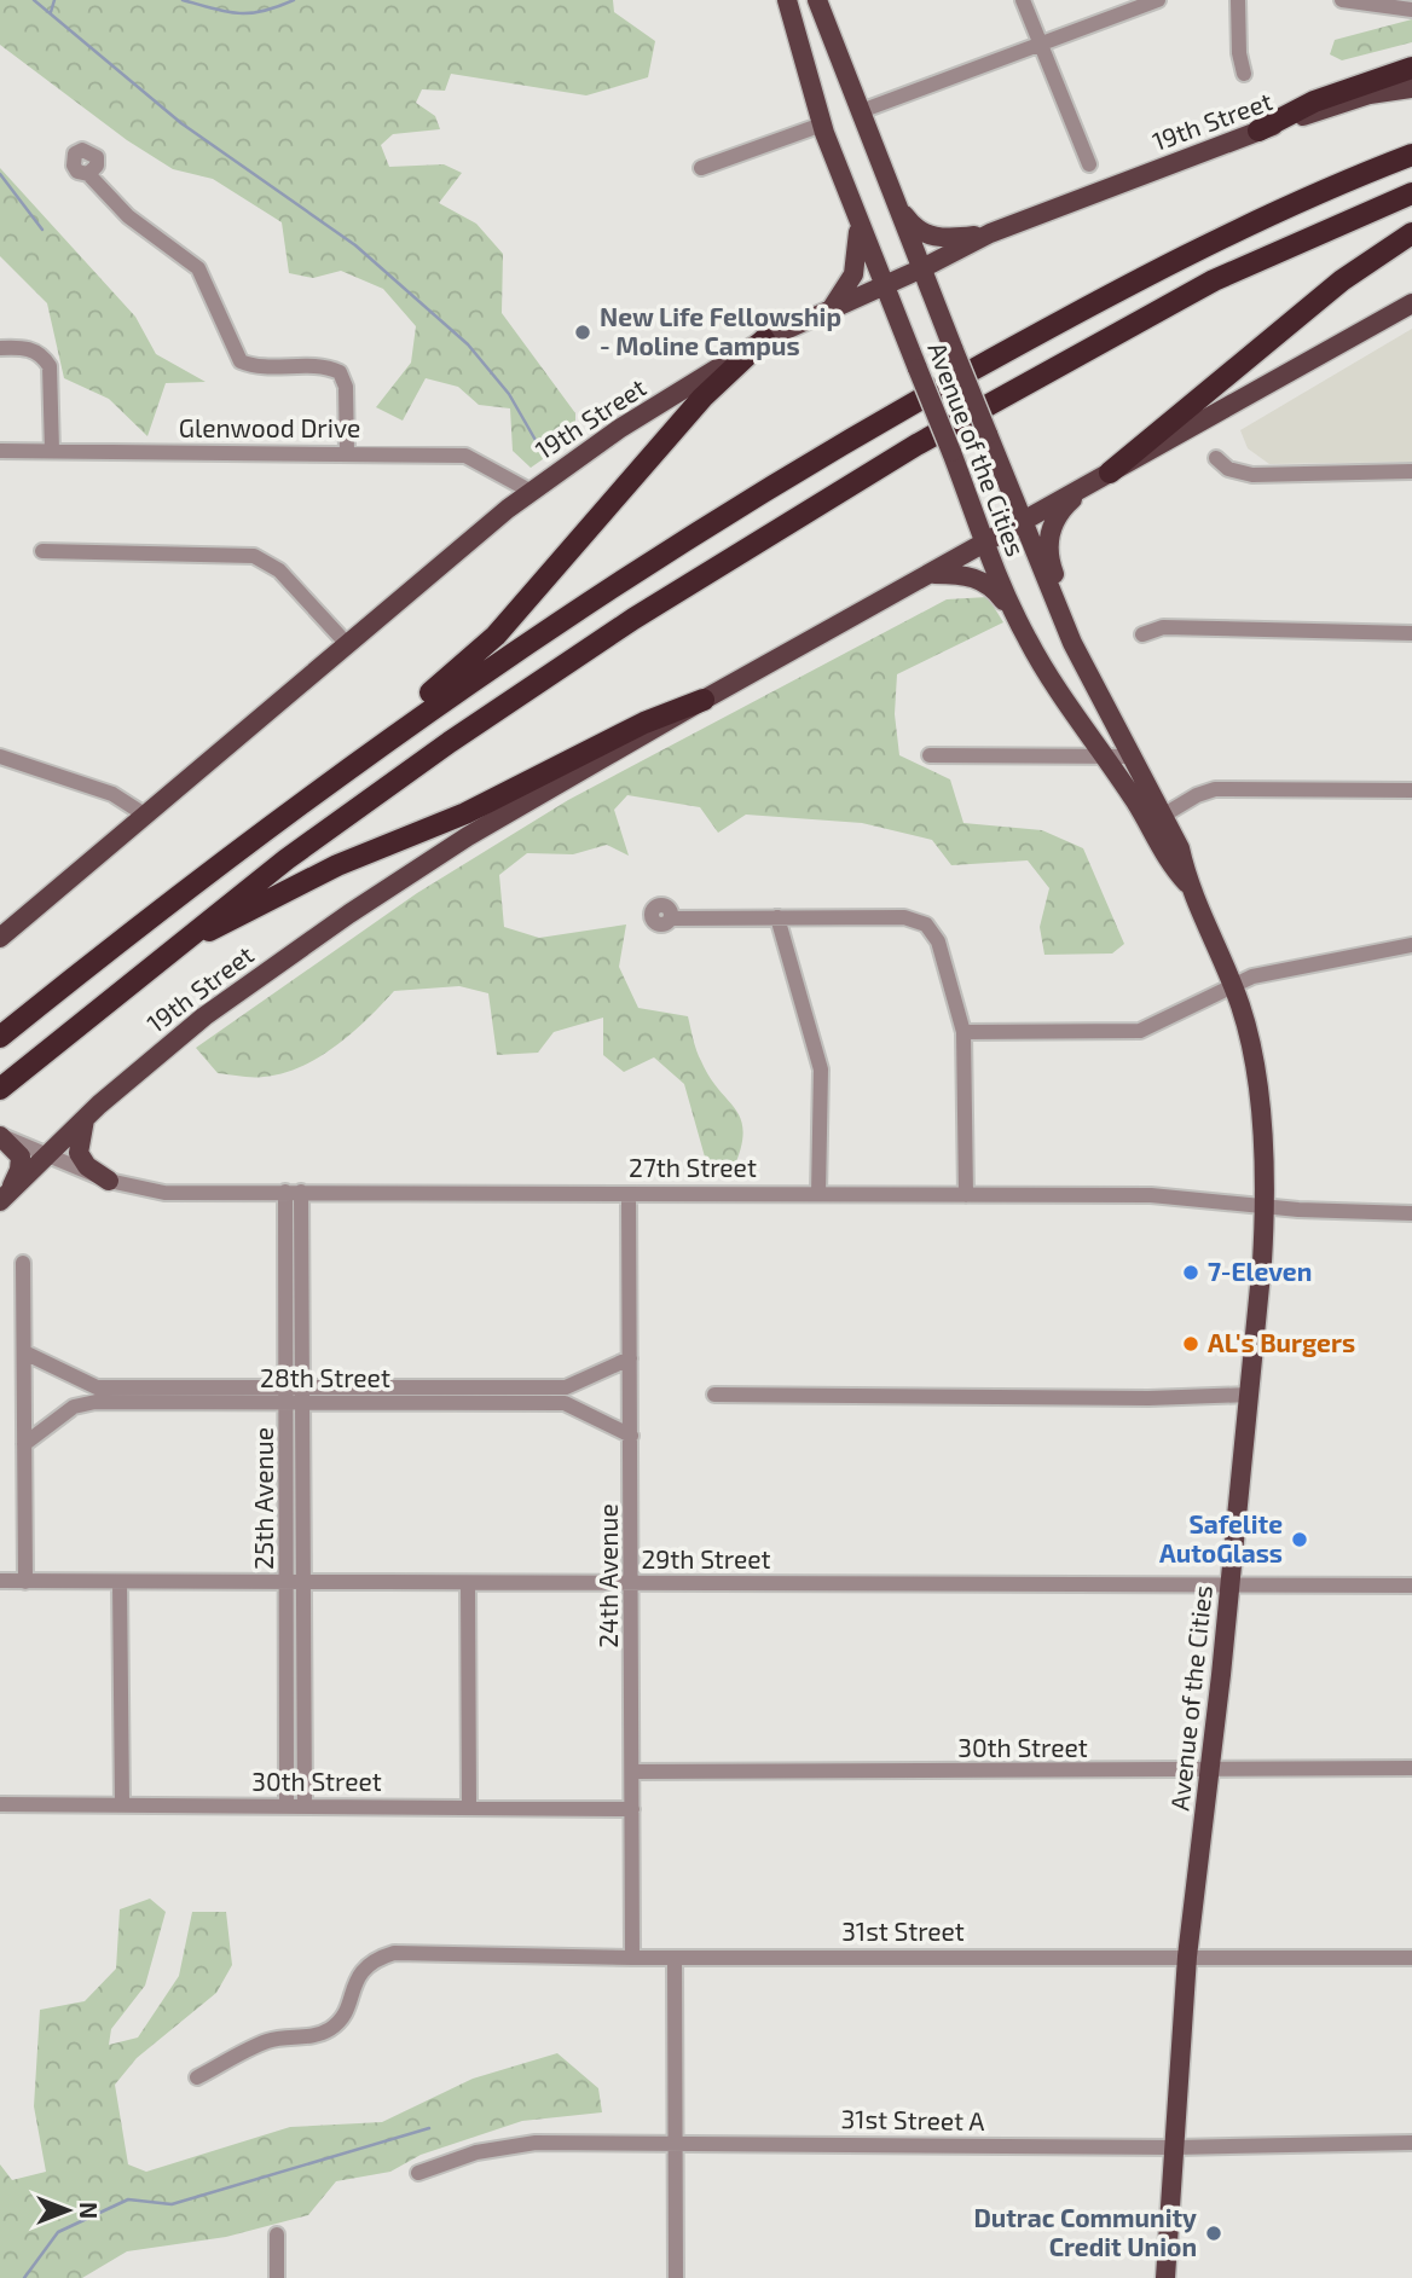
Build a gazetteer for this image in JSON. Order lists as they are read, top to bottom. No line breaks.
{"streets":{"main road":["19th Street","Avenue of the Cities"],"street":["Glenwood Drive","27th Street","28th Street","25th Avenue","29th Street","24th Avenue","30th Street","31st Street","31st Street A"]},"crossings":[["19th Street","Glenwood Drive"],["19th Street","Avenue of the Cities"],["19th Street","27th Street"],["Avenue of the Cities","27th Street"],["Avenue of the Cities","29th Street"],["Avenue of the Cities","30th Street"],["Avenue of the Cities","31st Street"],["Avenue of the Cities","31st Street A"],["27th Street","25th Avenue"],["27th Street","24th Avenue"],["28th Street","25th Avenue"],["28th Street","24th Avenue"],["25th Avenue","29th Street"],["25th Avenue","30th Street"],["29th Street","24th Avenue"],["24th Avenue","30th Street"],["24th Avenue","31st Street"]],"places":["New Life Fellowship - Moline Campus","7-Eleven","AL's Burgers","Safelite AutoGlass","Dutrac Community Credit Union"],"north":"right"}
